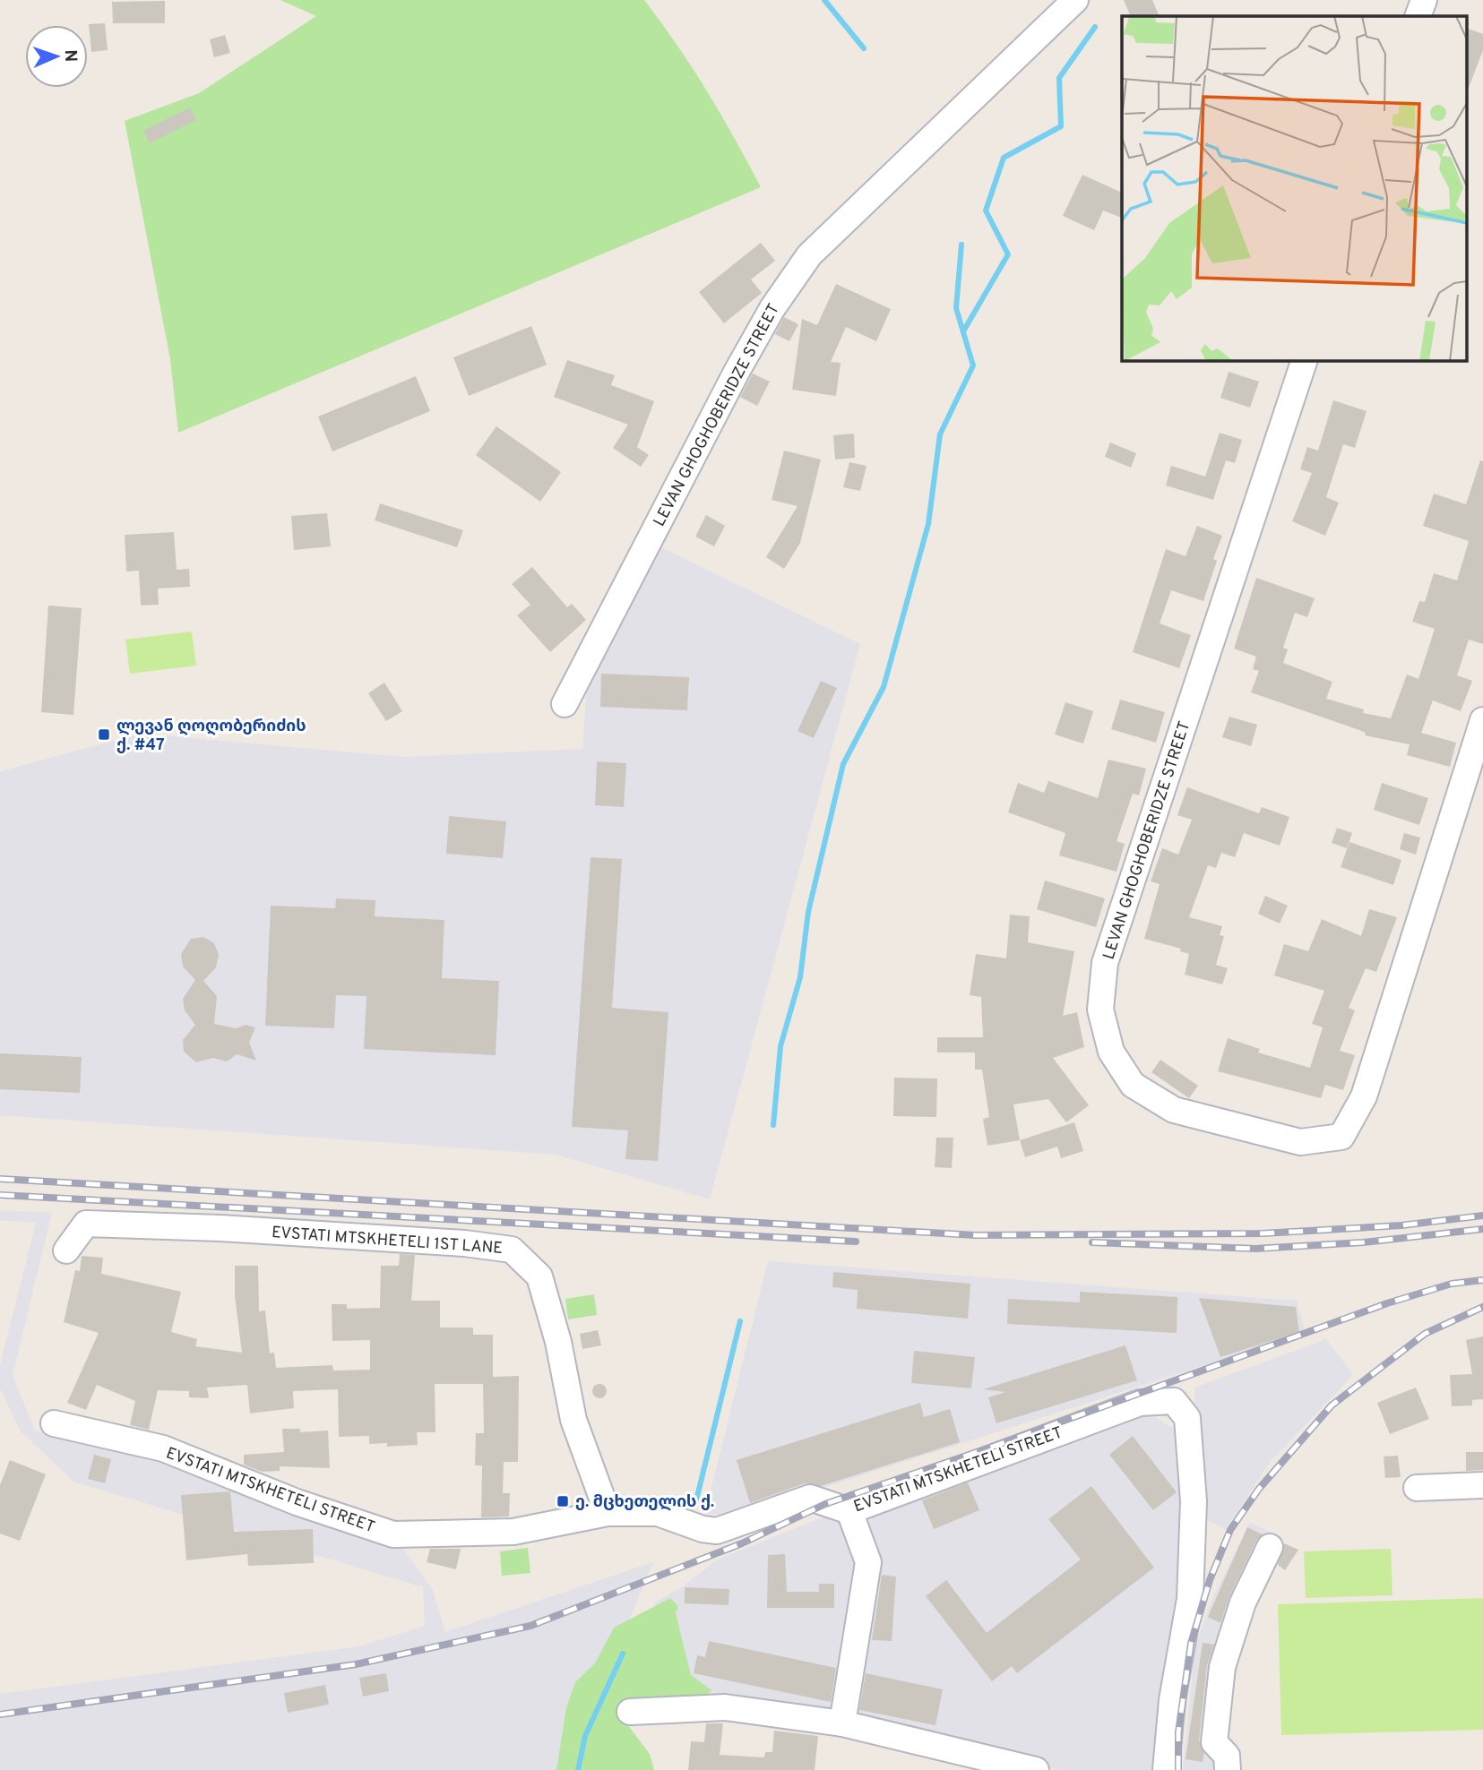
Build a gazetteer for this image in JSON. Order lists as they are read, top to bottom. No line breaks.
{"streets":{"street":["LEVAN GHOGHOBERIDZE STREET","EVSTATI MTSKHETELI 1ST LANE","EVSTATI MTSKHETELI STREET"]},"crossings":[["EVSTATI MTSKHETELI 1ST LANE","EVSTATI MTSKHETELI STREET"]],"places":{"transit":["ლევან ღოღობერიძის ქ. #47","ე. მცხეთელის ქ."]},"north":"right"}
